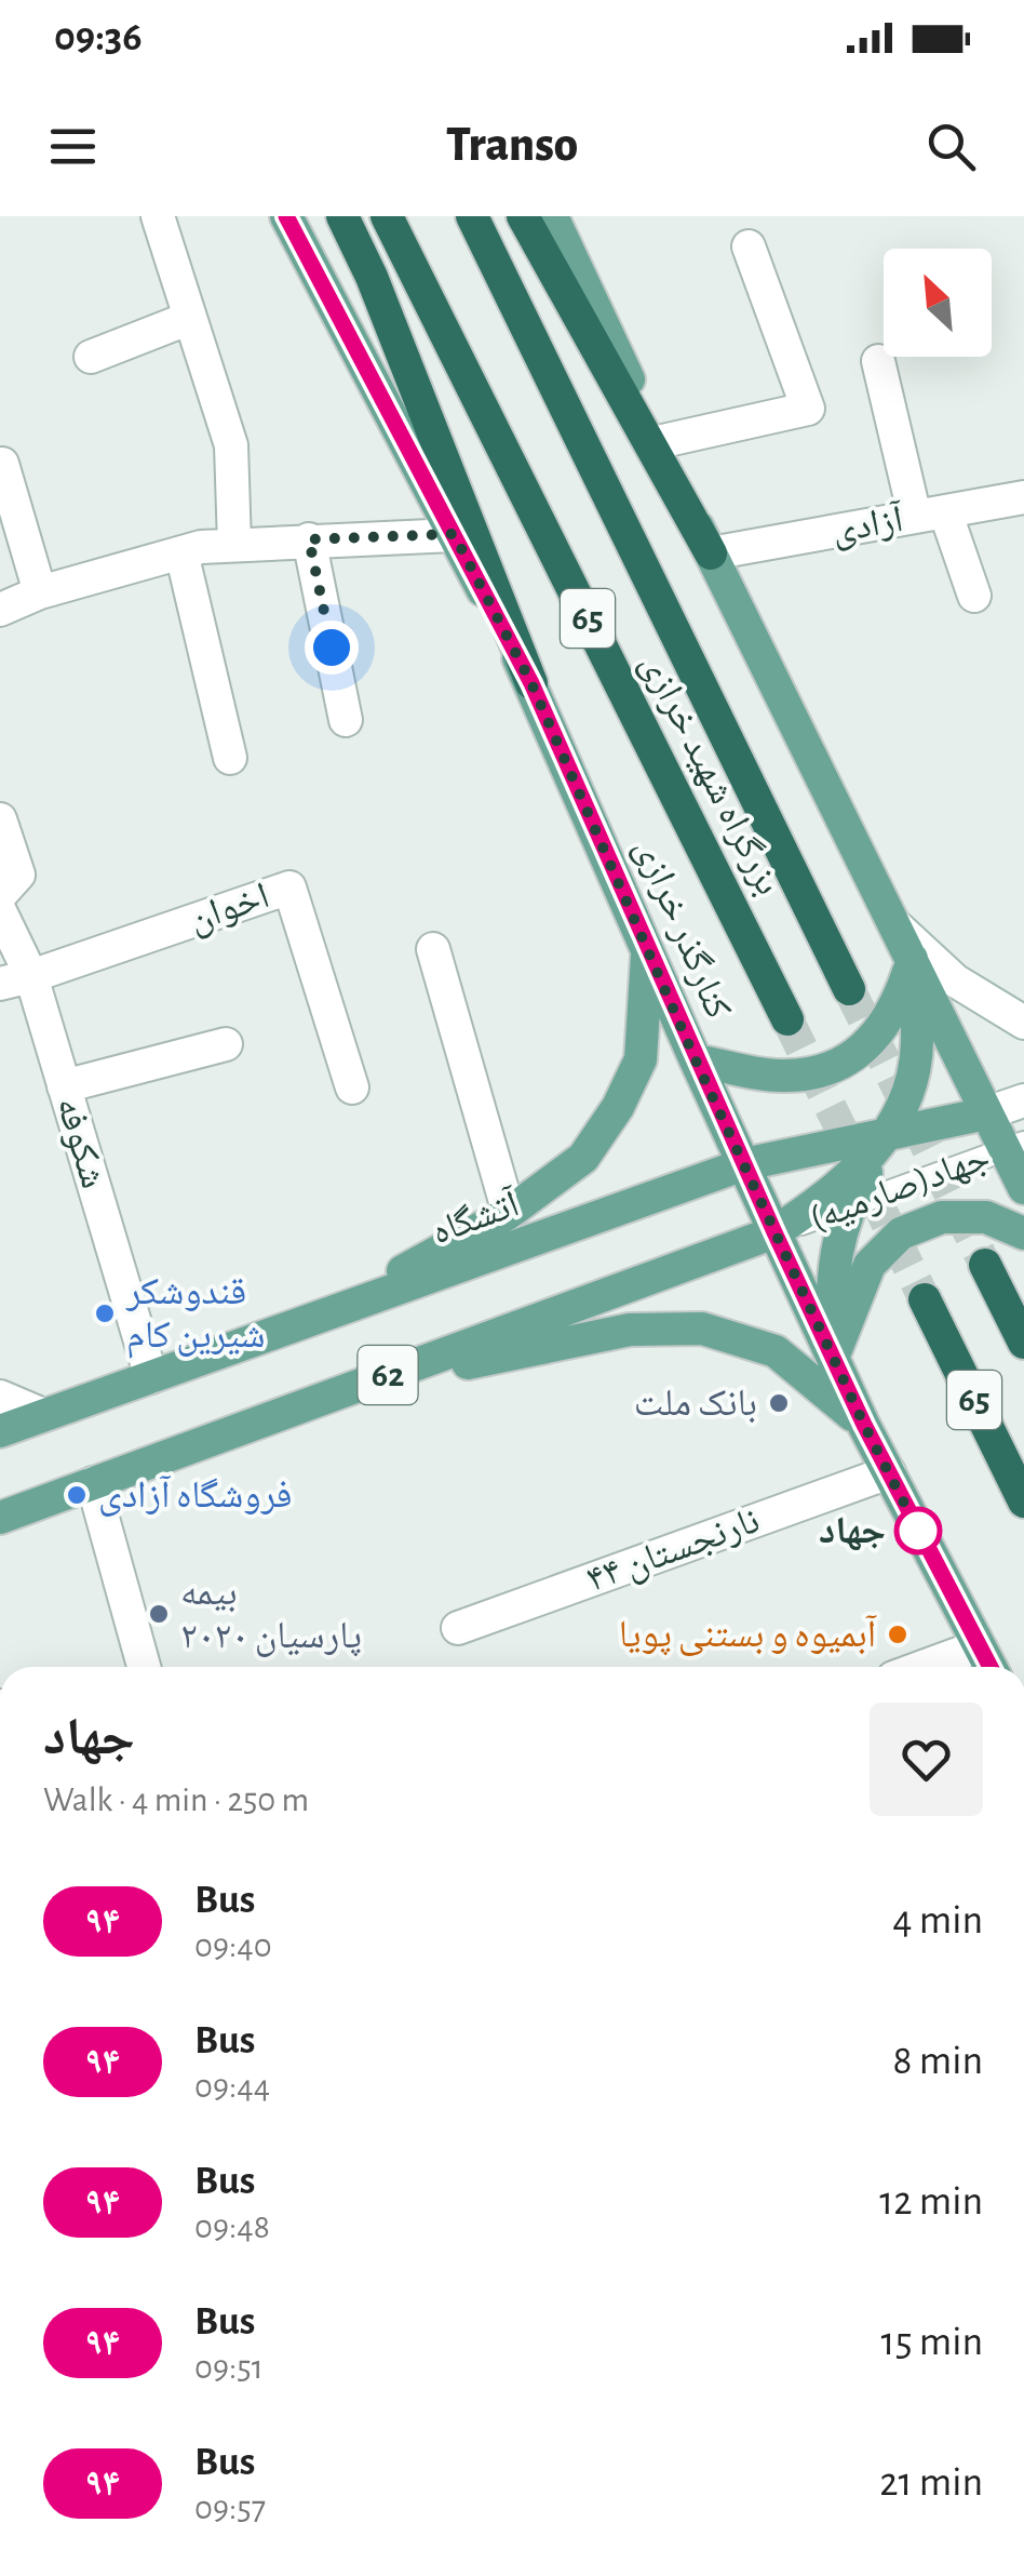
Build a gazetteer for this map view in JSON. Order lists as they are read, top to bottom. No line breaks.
{"streets":{"highway":["65","بزرگراه شهید خرازی"],"main road":["کنارگذر خرازی","آتشگاه","62"],"street":["آزادی","اخوان","شکوفه","جهاد(صارمیه)","۴۴ نارنجستان"]},"crossings":[["اخوان","شکوفه"],["کنارگذر خرازی","جهاد(صارمیه)"],["کنارگذر خرازی","آتشگاه"],["کنارگذر خرازی","62"],["کنارگذر خرازی","۴۴ نارنجستان"],["شکوفه","آتشگاه"],["جهاد(صارمیه)","آتشگاه"],["جهاد(صارمیه)","62"],["آتشگاه","62"]],"places":["قندوشکر شیرین کام","بانک ملت","فروشگاه آزادی","جهاد","بیمه پارسیان ۲۰۲۰","آبمیوه و بستنی پویا"],"lines":["bus line ۹۴"],"north":"top left","page":{"status":"09:36","header":"Transo","heading":["جهاد","Walk · 4 min · 250 m"],"list":[{"mark":"۹۴","name":"Bus","note":"09:40","value":"4 min"},{"mark":"۹۴","name":"Bus","note":"09:44","value":"8 min"},{"mark":"۹۴","name":"Bus","note":"09:48","value":"12 min"},{"mark":"۹۴","name":"Bus","note":"09:51","value":"15 min"},{"mark":"۹۴","name":"Bus","note":"09:57","value":"21 min"}]}}
